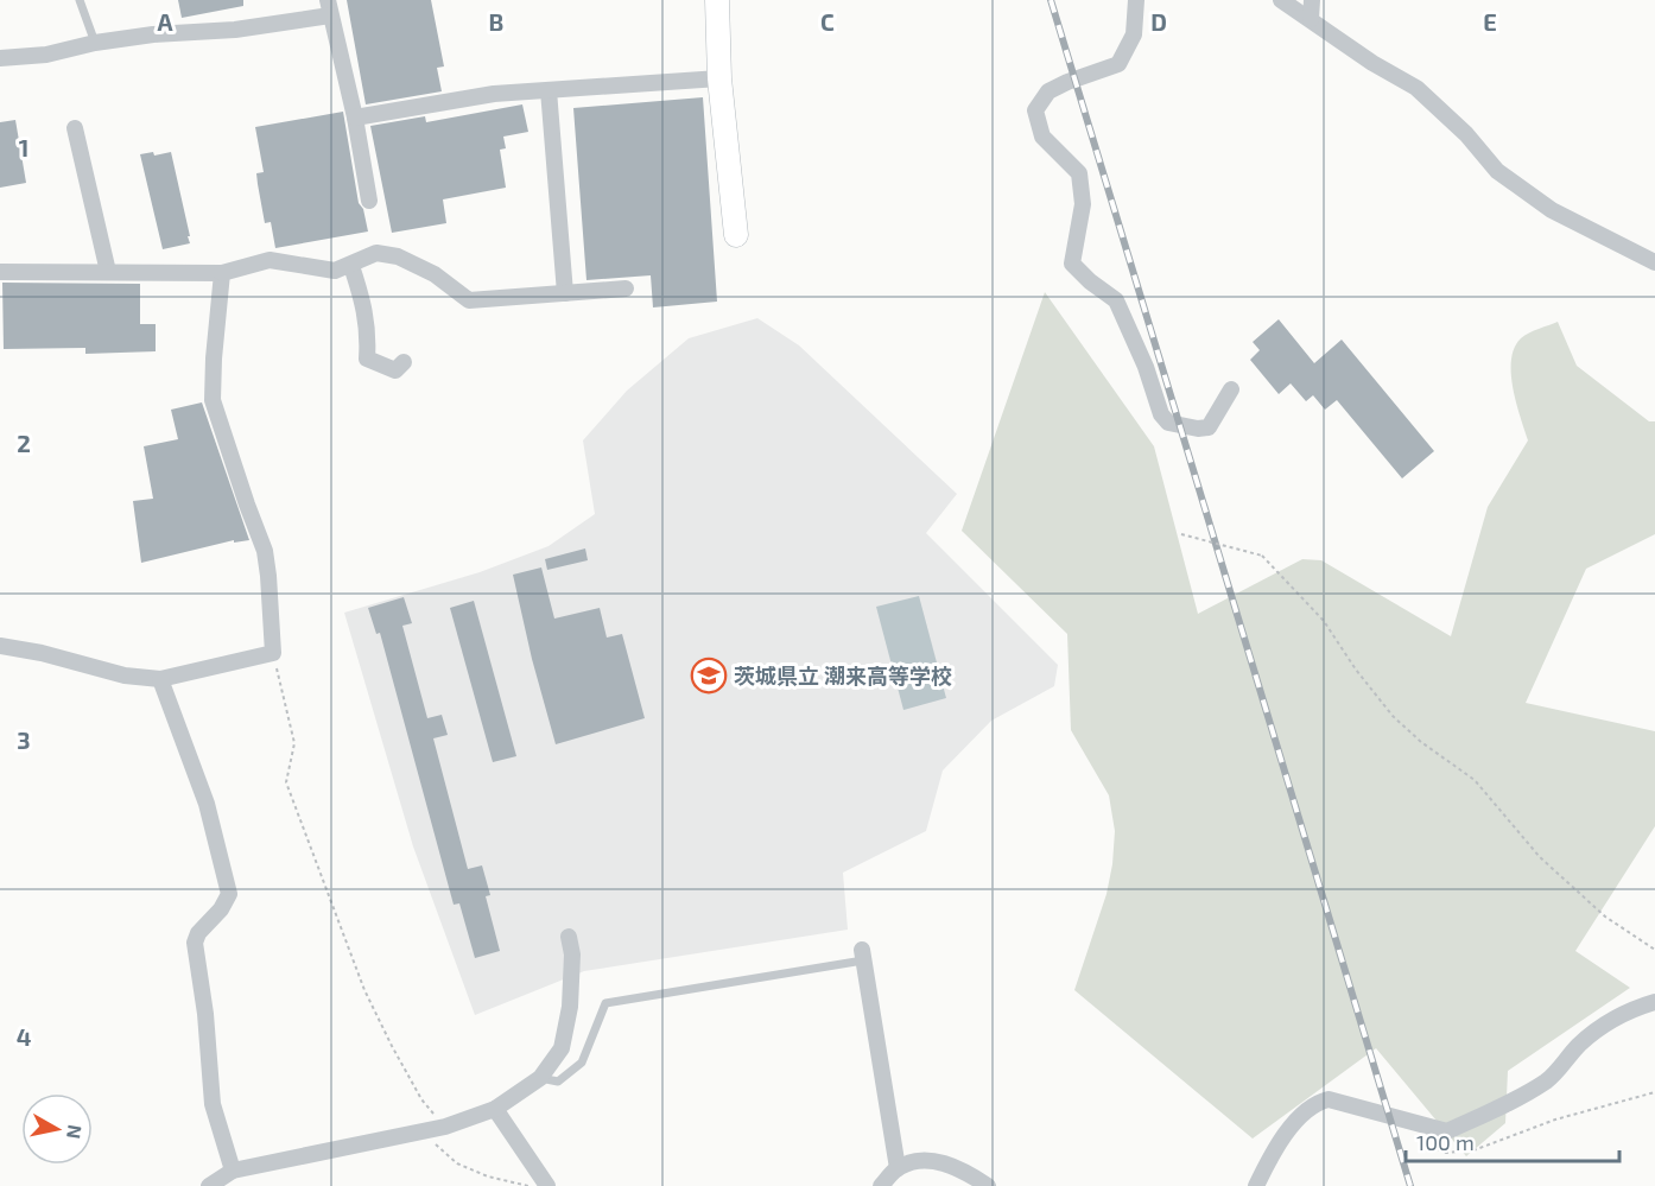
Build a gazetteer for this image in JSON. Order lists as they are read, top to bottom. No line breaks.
{"places":{"school or university":["茨城県立 潮来高等学校"]},"scale_bar":"100 m","north":"right","grid":{"columns":["A","B","C","D","E"],"rows":["1","2","3","4"]}}
